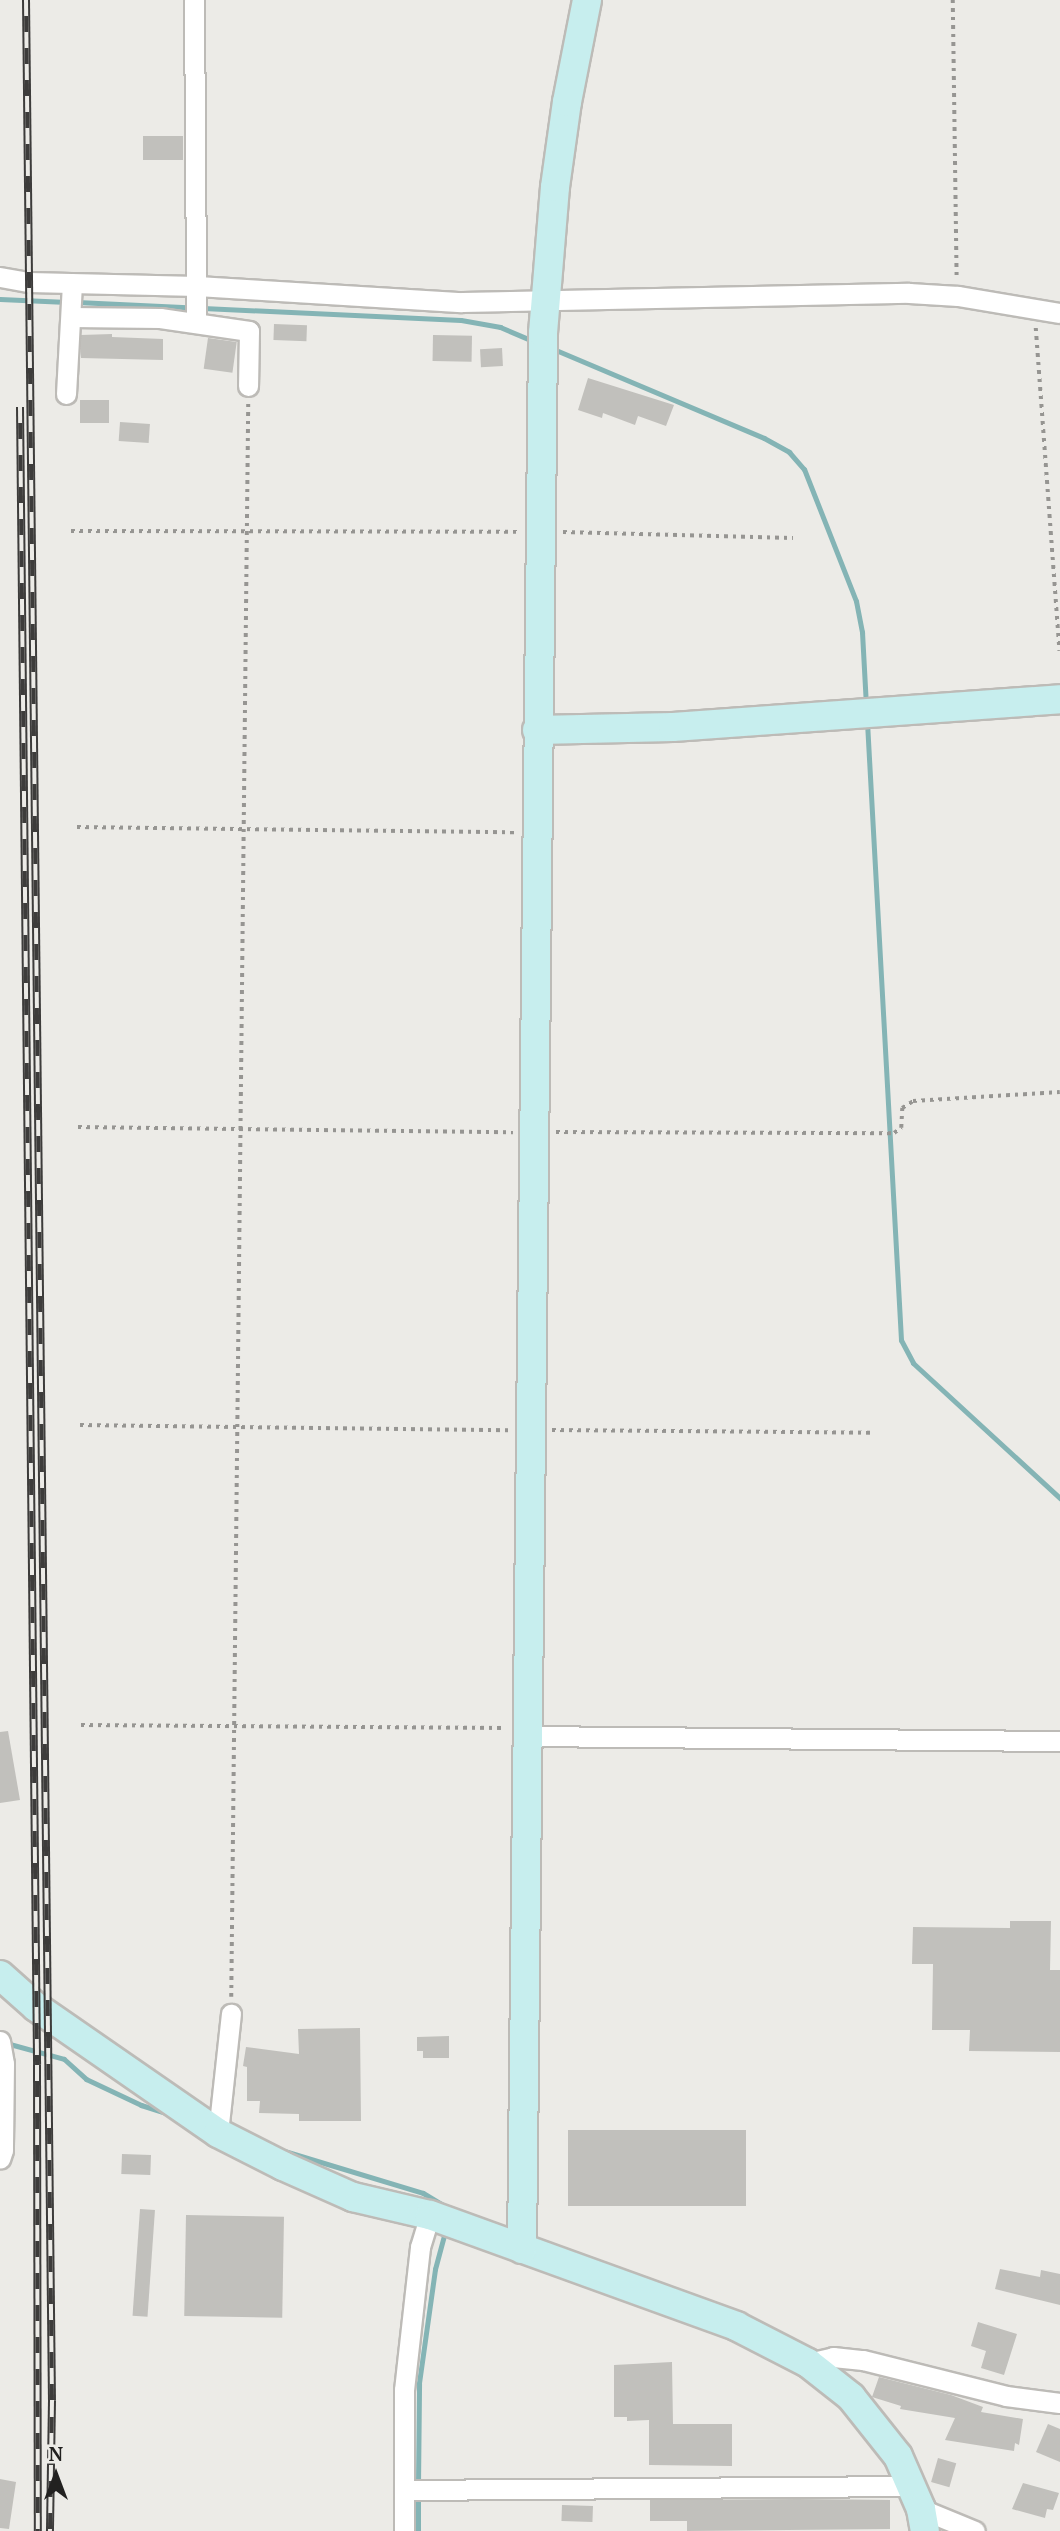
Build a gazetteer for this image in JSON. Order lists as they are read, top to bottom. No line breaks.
{"north":"top"}
